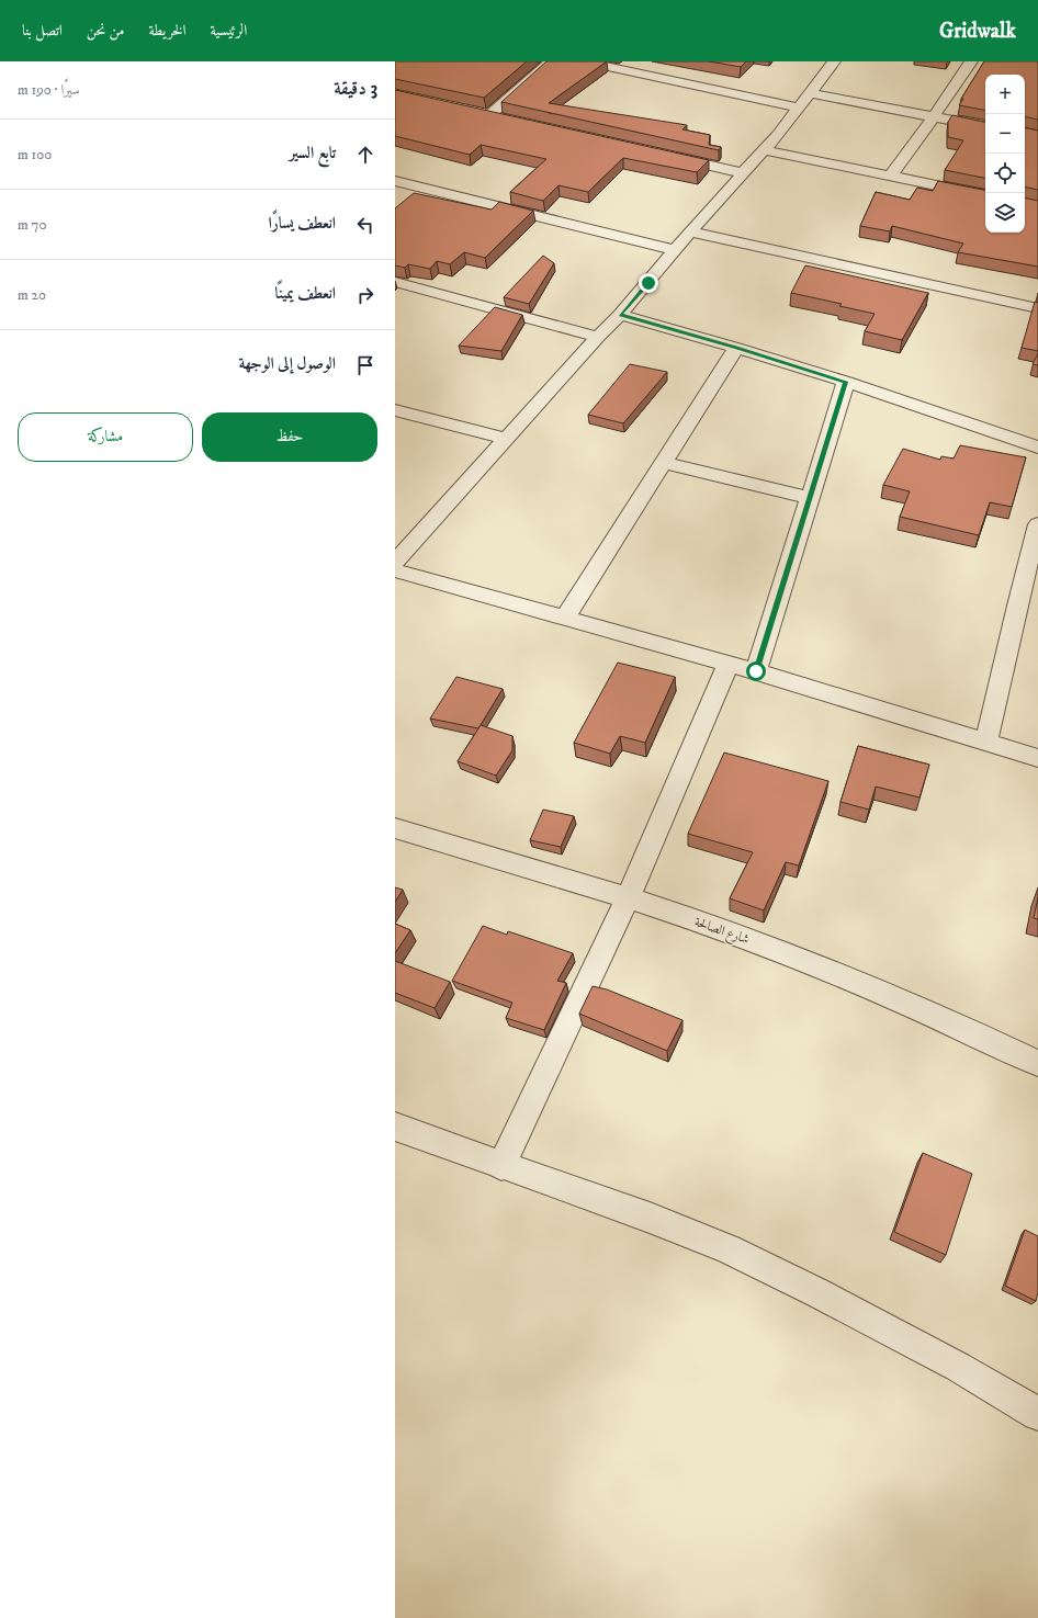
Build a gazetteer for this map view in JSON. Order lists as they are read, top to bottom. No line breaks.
{"streets":{"street":["شارع الصالحة"]},"page":{"header":"Gridwalk","nav":["الرئيسية","الخريطة","من نحن","اتصل بنا"],"heading":["3 دقيقة","سيرًا · 190 m"],"map_buttons":["+","−"],"list":[["تابع السير","100 m"],["انعطف يسارًا","70 m"],["انعطف يمينًا","20 m"],"الوصول إلى الوجهة"],"buttons":["حفظ","مشاركة"]}}
